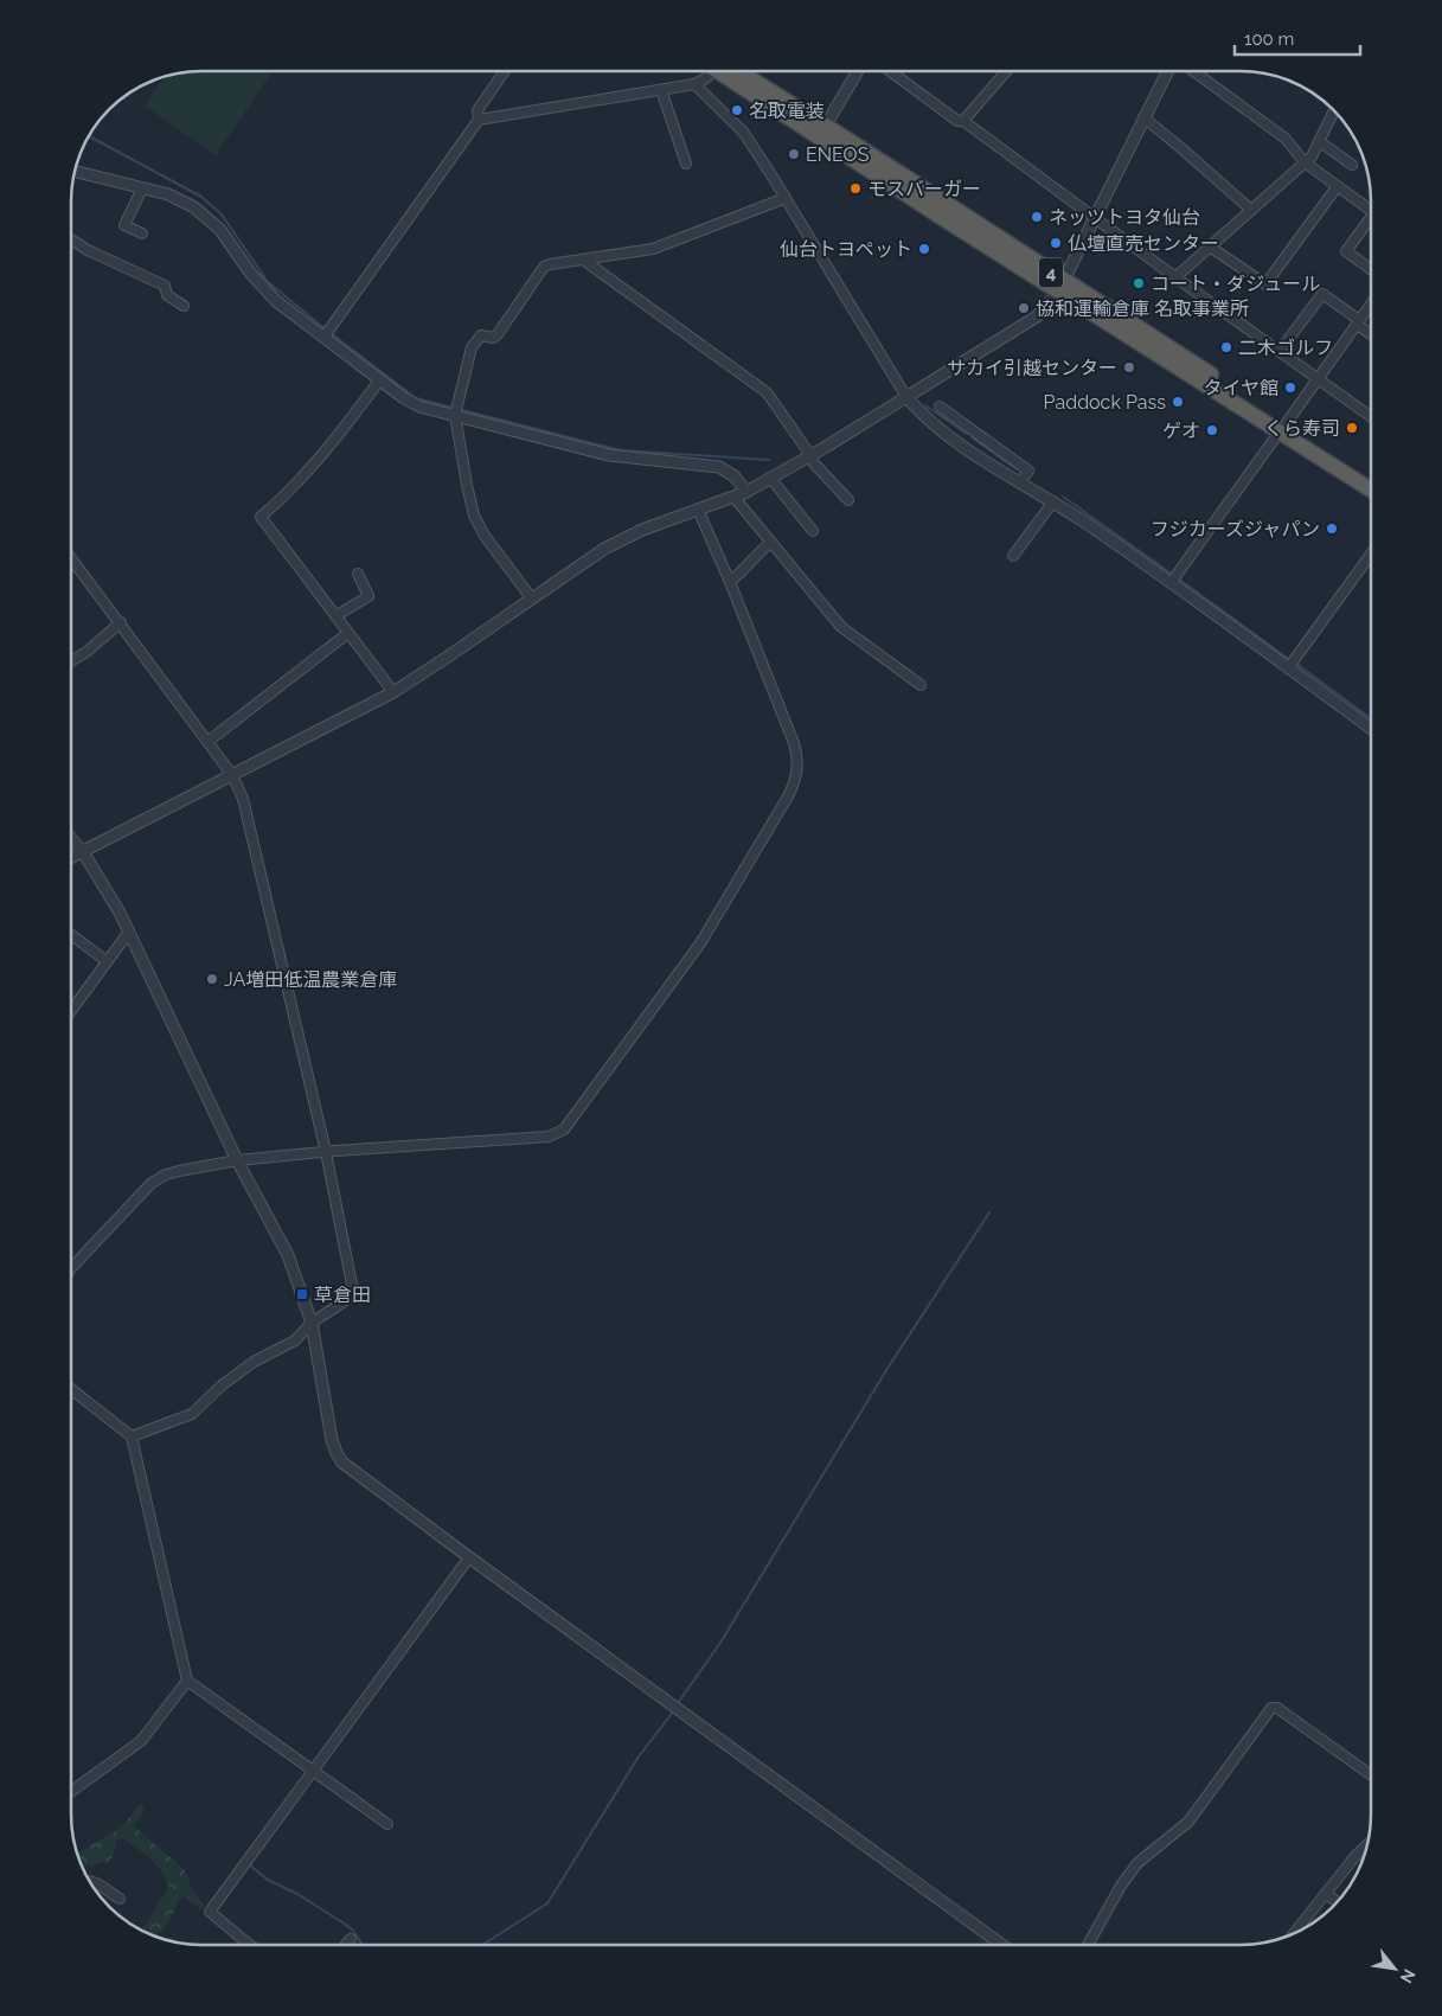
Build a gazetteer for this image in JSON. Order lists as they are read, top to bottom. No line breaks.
{"streets":{"highway":["4"]},"places":{"other":["名取電装","ENEOS","モスバーガー","ネッツトヨタ仙台","仏壇直売センター","仙台トヨペット","コート・ダジュール","協和運輸倉庫 名取事業所","二木ゴルフ","サカイ引越センター","タイヤ館","Paddock Pass","くら寿司","ゲオ","フジカーズジャパン","JA増田低温農業倉庫"],"transit":["草倉田"]},"scale_bar":"100 m","north":"bottom right"}
